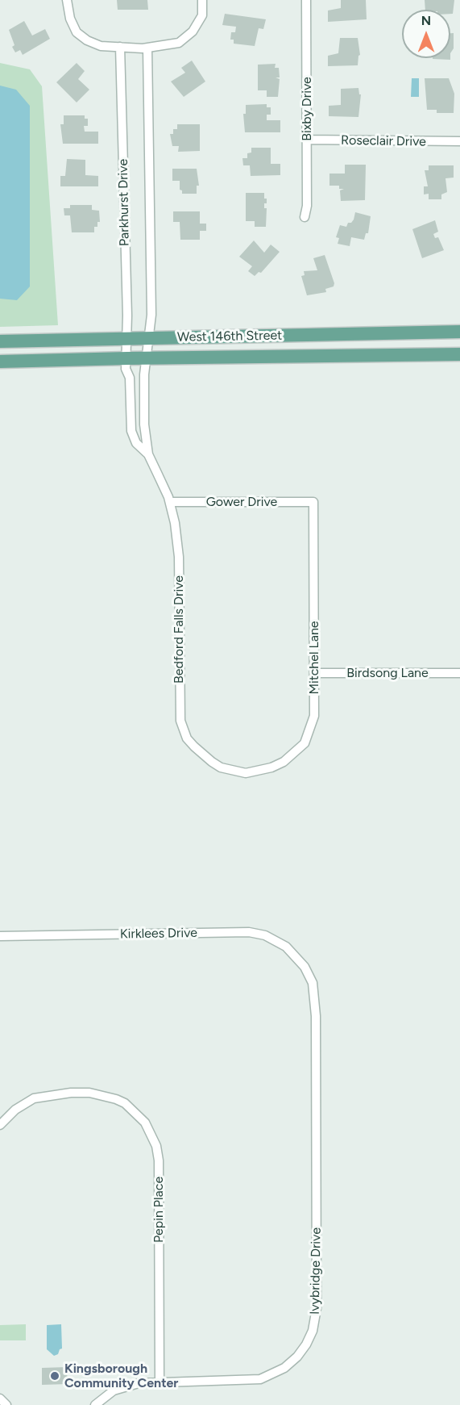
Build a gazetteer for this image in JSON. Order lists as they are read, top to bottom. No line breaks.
{"streets":{"main road":["West 146th Street"],"street":["Bixby Drive","Roseclair Drive","Parkhurst Drive","Gower Drive","Bedford Falls Drive","Mitchel Lane","Birdsong Lane","Kirklees Drive","Pepin Place","Ivybridge Drive"]},"crossings":[["Bixby Drive","Roseclair Drive"],["Parkhurst Drive","West 146th Street"],["Parkhurst Drive","Bedford Falls Drive"],["West 146th Street","Bedford Falls Drive"],["Gower Drive","Bedford Falls Drive"],["Gower Drive","Mitchel Lane"],["Bedford Falls Drive","Mitchel Lane"],["Mitchel Lane","Birdsong Lane"],["Kirklees Drive","Ivybridge Drive"],["Pepin Place","Ivybridge Drive"]],"places":["Kingsborough Community Center"],"north":"top"}
